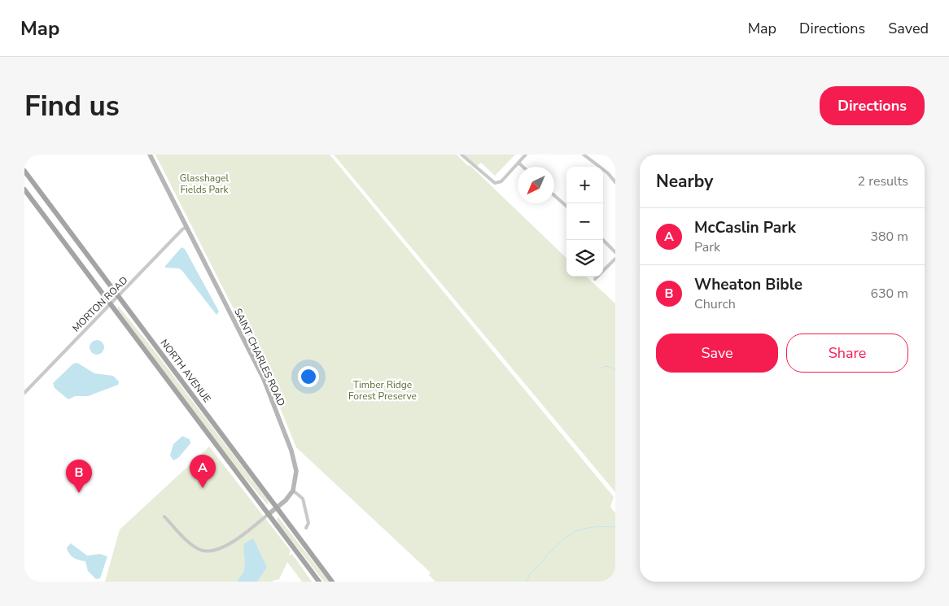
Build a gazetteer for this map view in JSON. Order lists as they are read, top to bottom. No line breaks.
{"streets":{"main road":["NORTH AVENUE"],"street":["MORTON ROAD","SAINT CHARLES ROAD"]},"crossings":[["MORTON ROAD","SAINT CHARLES ROAD"],["MORTON ROAD","NORTH AVENUE"]],"parks":["Glasshagel Fields Park","Timber Ridge Forest Preserve"],"north":"bottom left","page":{"header":"Map","nav":["Map","Directions","Saved"],"buttons":["Directions",["Save","Share"]],"title":"Find us","heading":["Nearby","2 results"],"map_buttons":["+","−"],"list":[{"mark":"A","name":"McCaslin Park","note":"Park","value":"380 m"},{"mark":"B","name":"Wheaton Bible","note":"Church","value":"630 m"}],"pins":["A","B"]}}
